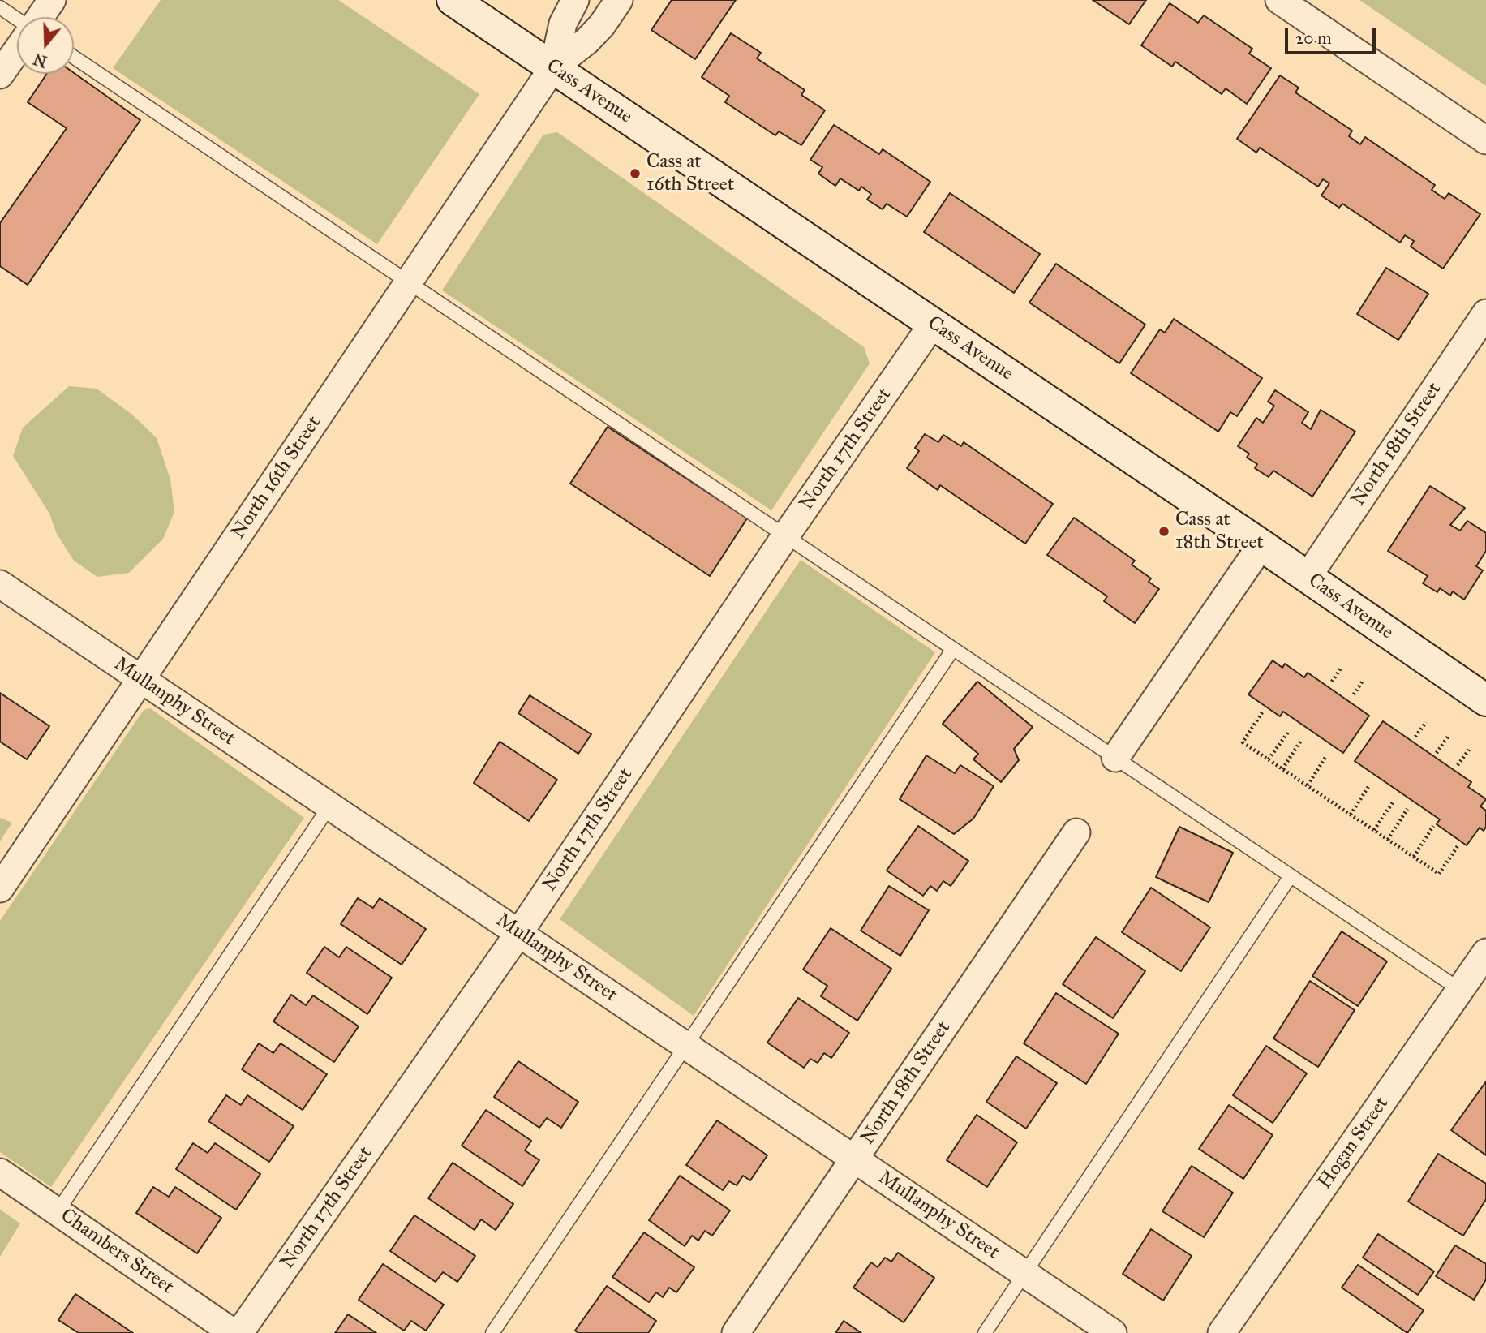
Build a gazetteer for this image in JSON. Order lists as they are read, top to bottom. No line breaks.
{"streets":{"main road":["Cass Avenue"],"street":["North 18th Street","North 17th Street","North 16th Street","Mullanphy Street","Hogan Street","Chambers Street"]},"crossings":[["Cass Avenue","North 18th Street"],["Cass Avenue","North 17th Street"],["Cass Avenue","North 16th Street"],["North 18th Street","Mullanphy Street"],["North 17th Street","Mullanphy Street"],["North 16th Street","Mullanphy Street"]],"places":["Cass at 16th Street","Cass at 18th Street"],"scale_bar":"20 m","north":"bottom"}
